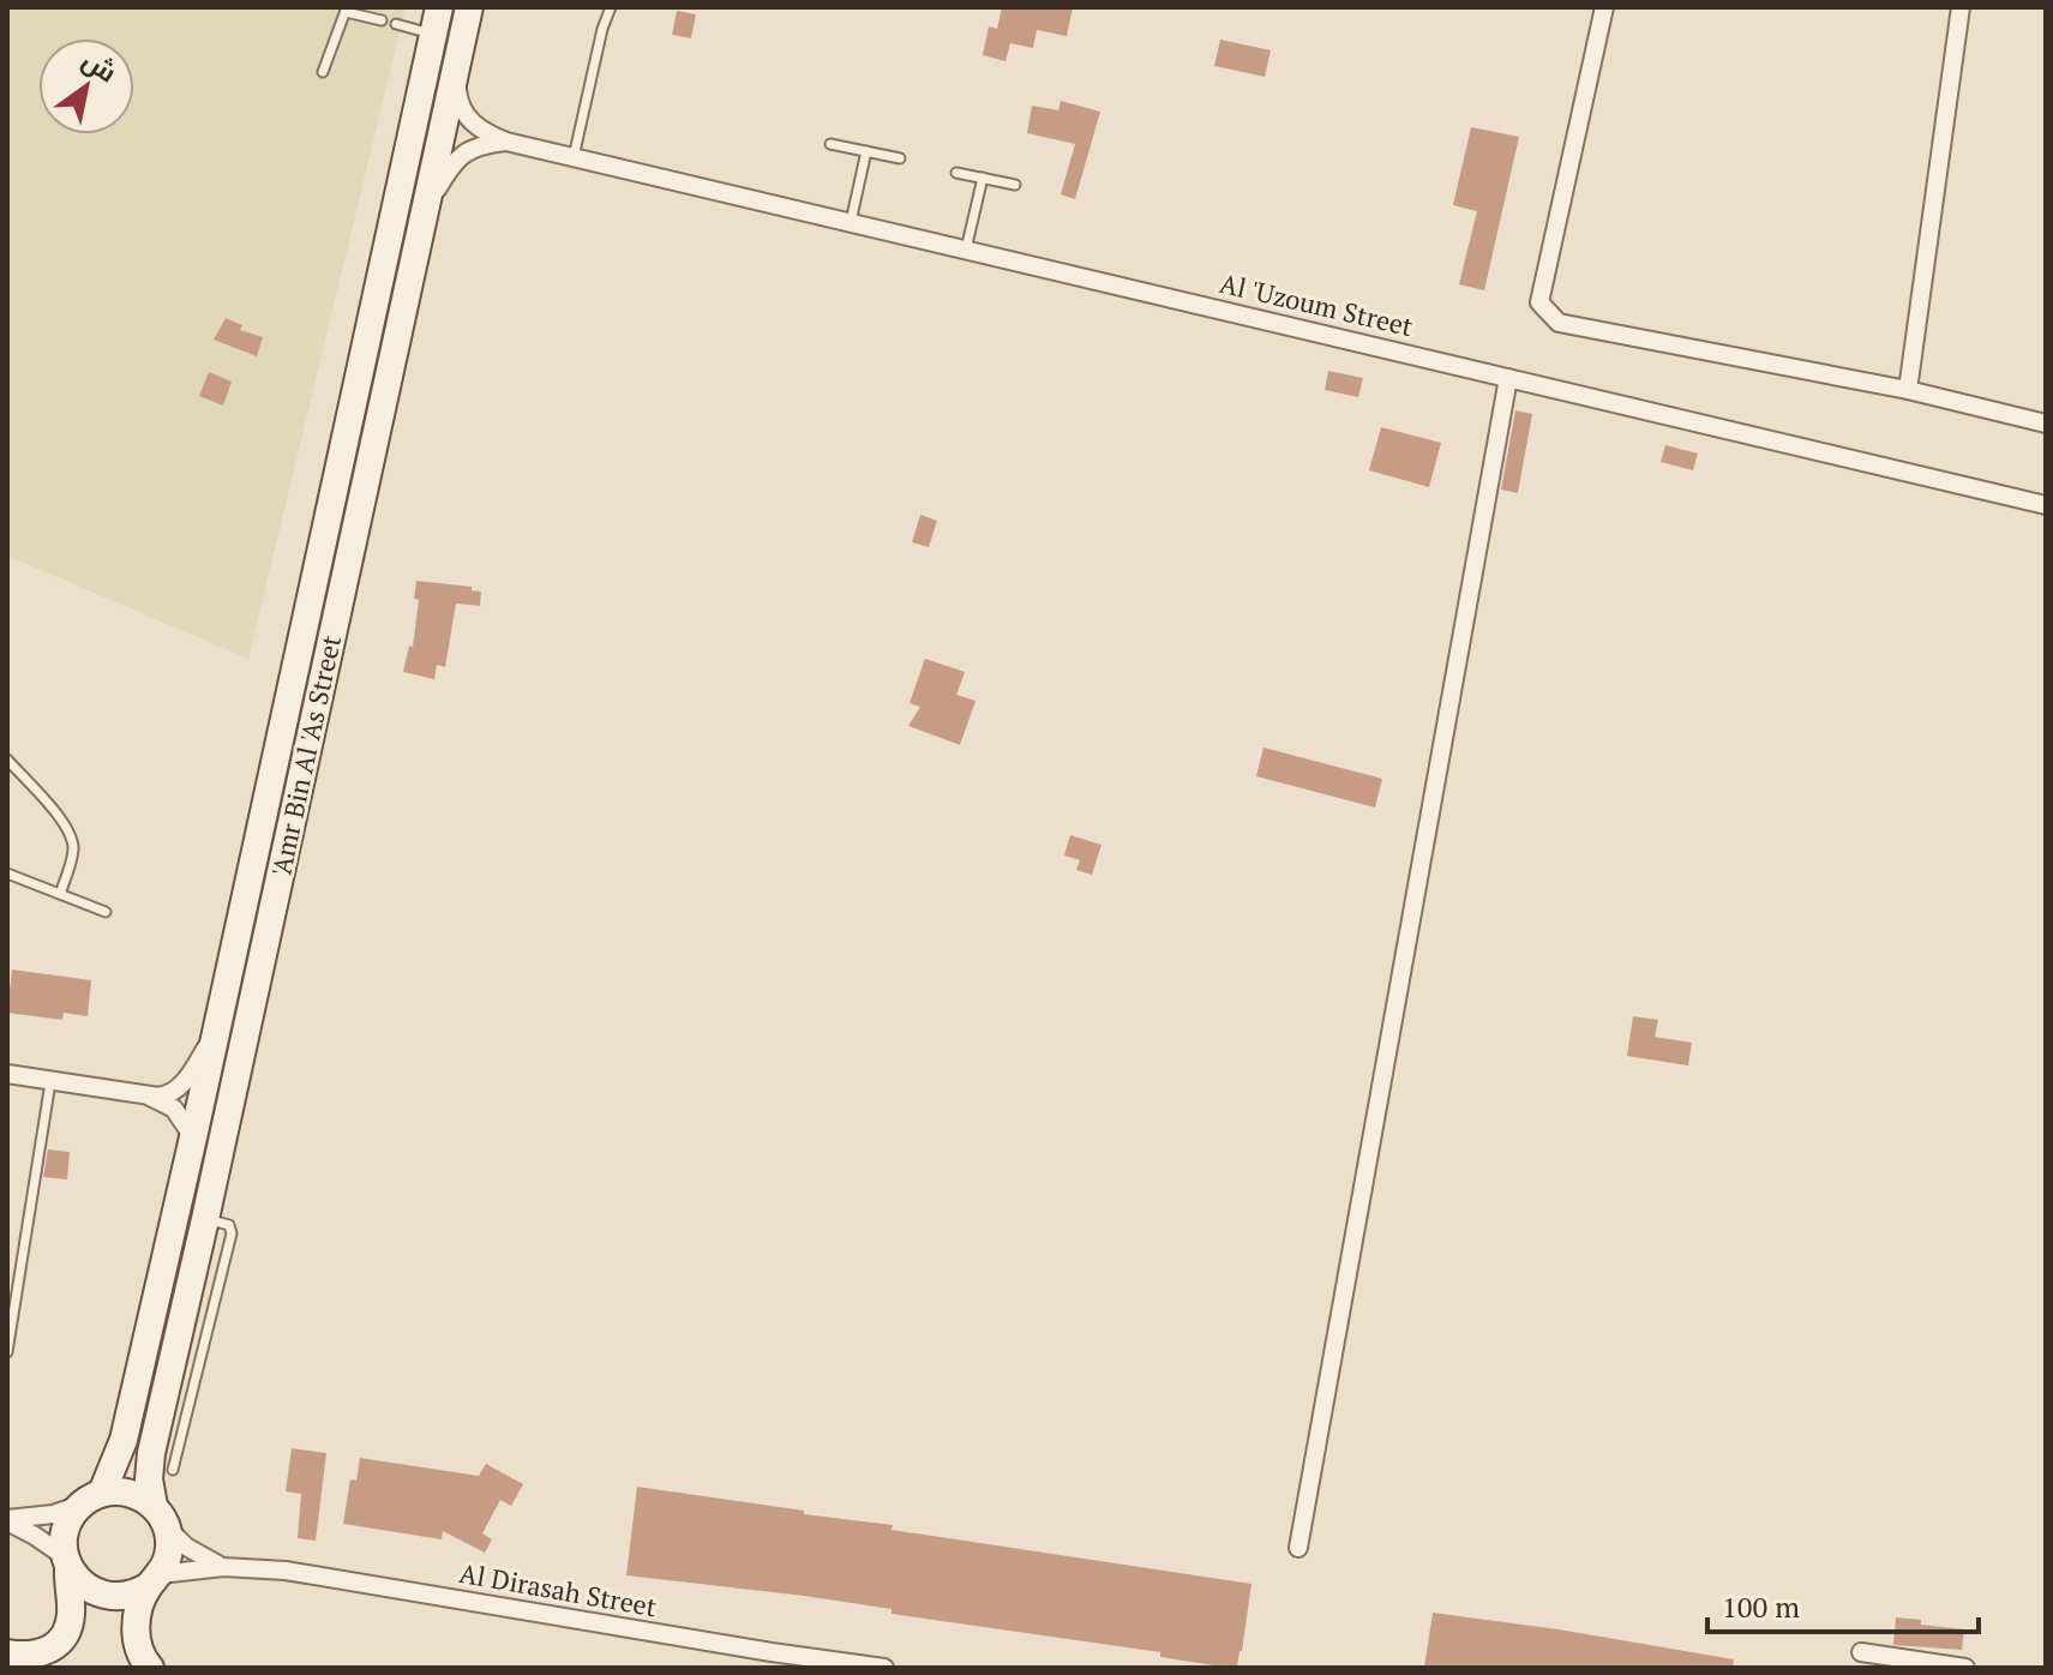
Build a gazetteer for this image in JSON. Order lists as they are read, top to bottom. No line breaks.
{"streets":{"main road":["'Amr Bin Al 'As Street"],"street":["Al 'Uzoum Street","Al Dirasah Street"]},"crossings":[["Al 'Uzoum Street","'Amr Bin Al 'As Street"],["'Amr Bin Al 'As Street","Al Dirasah Street"]],"scale_bar":"100 m","north":"top right"}
